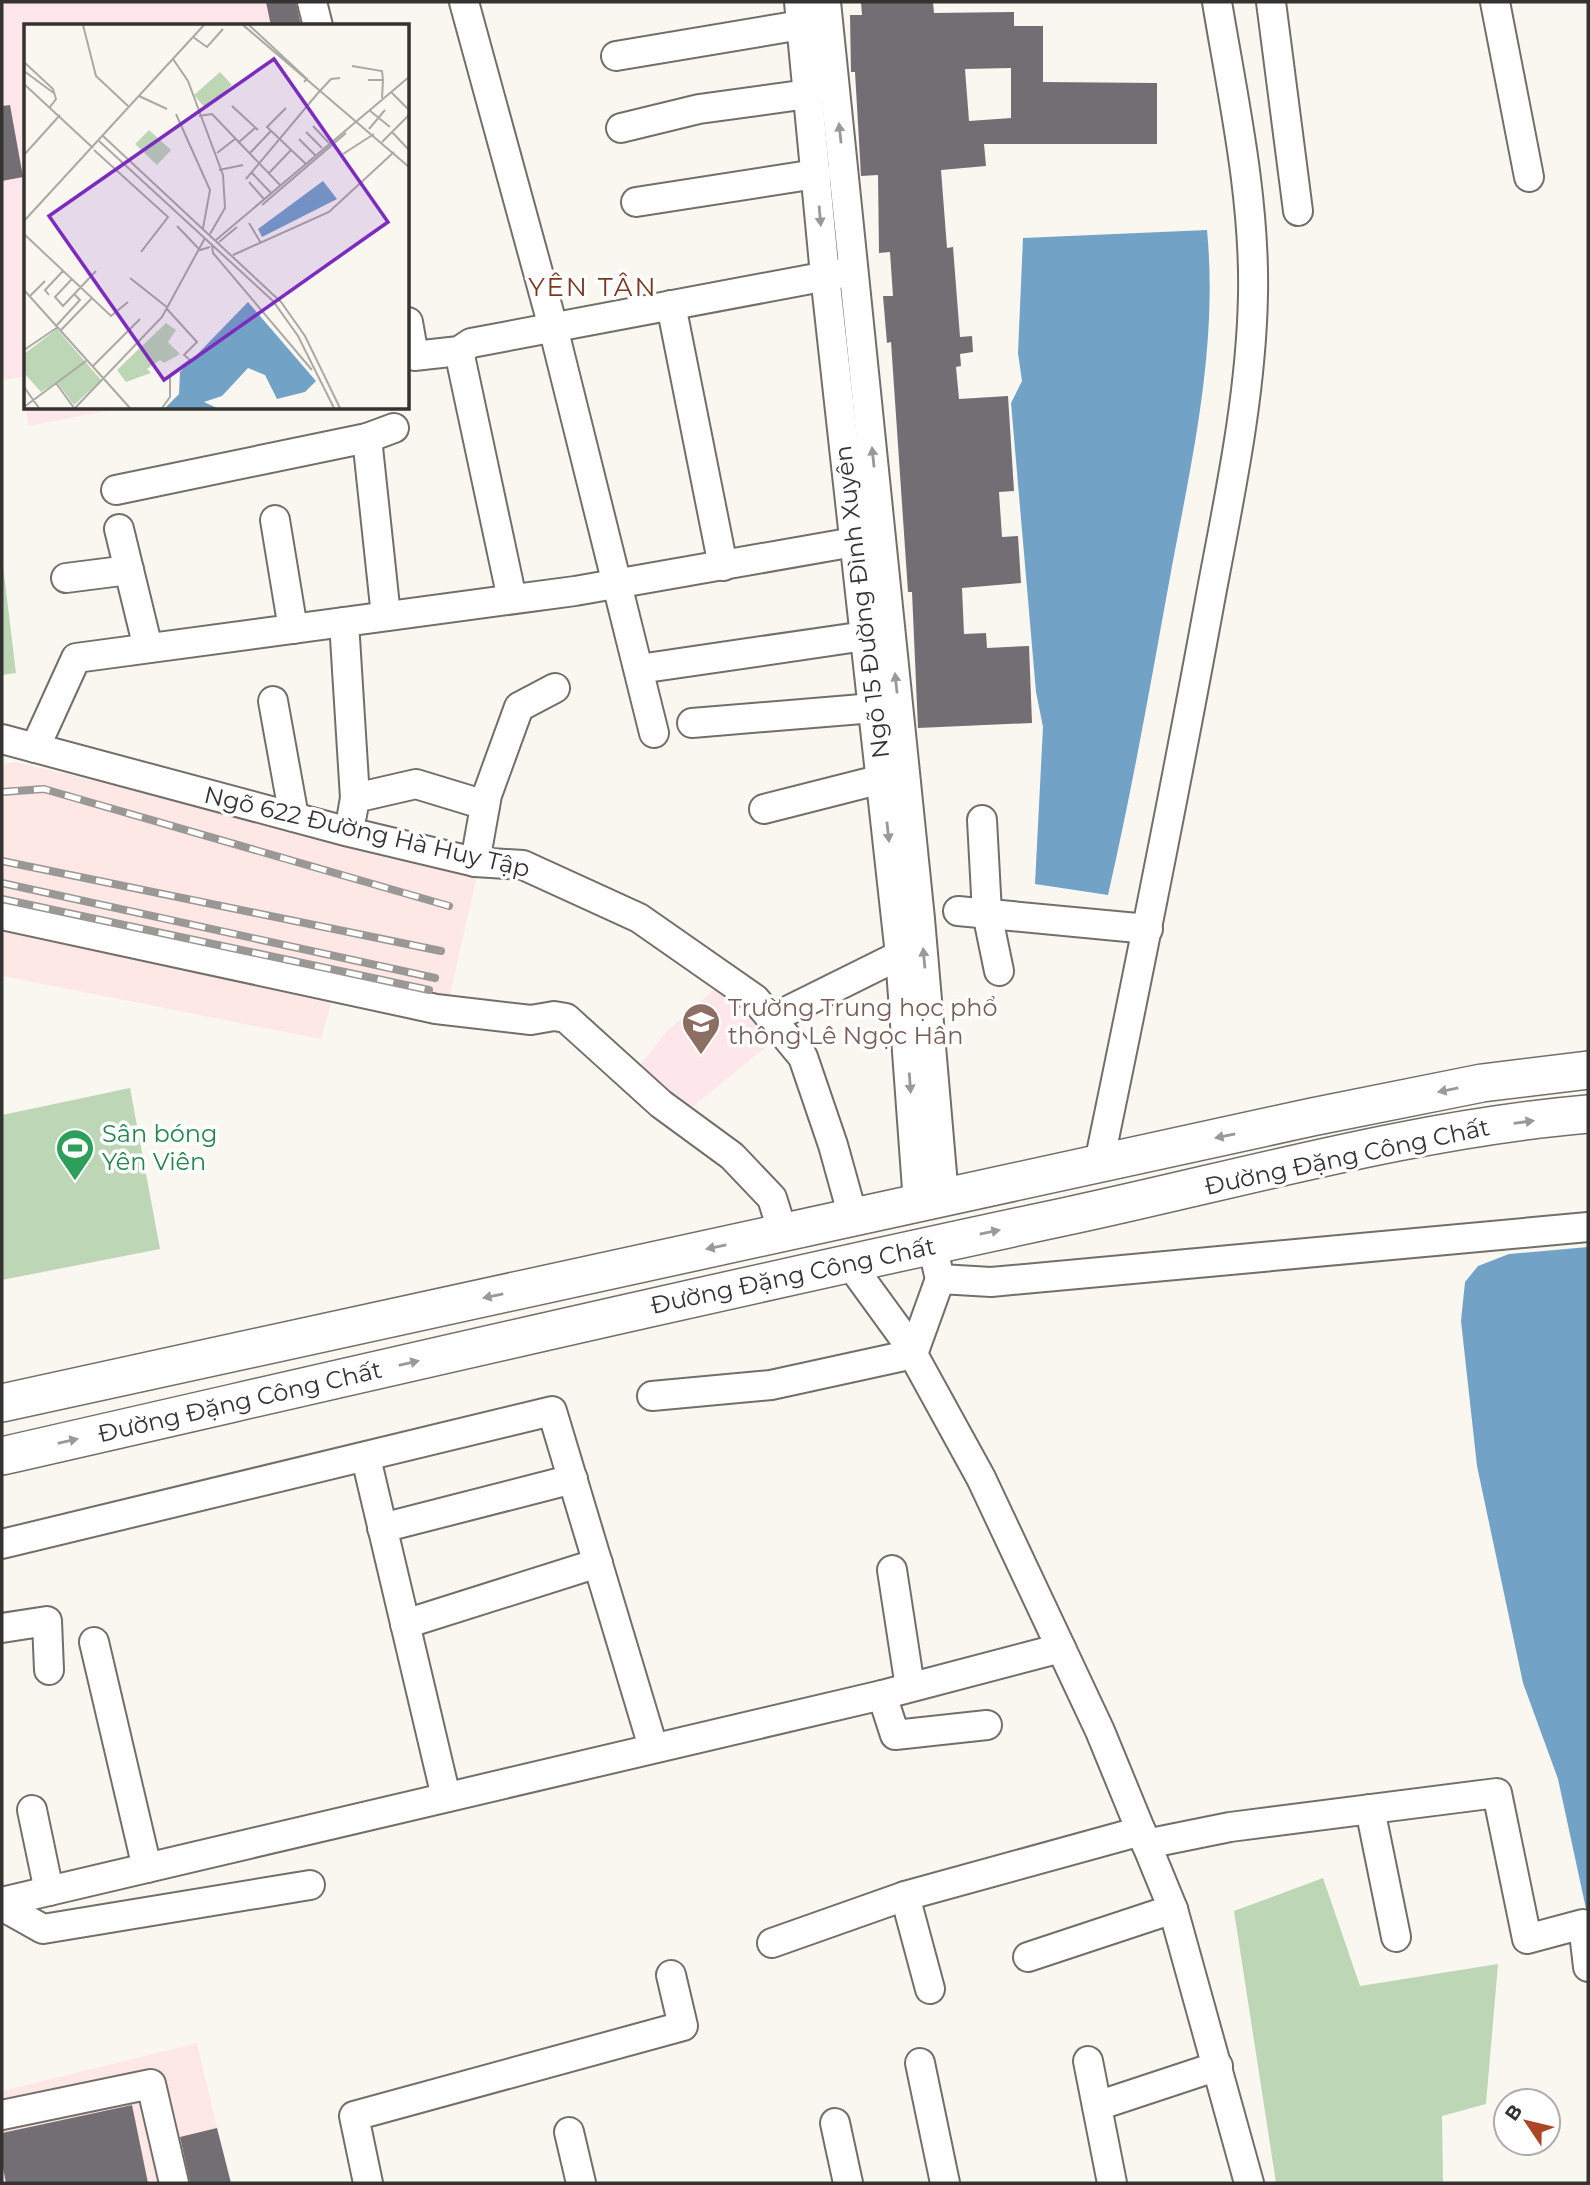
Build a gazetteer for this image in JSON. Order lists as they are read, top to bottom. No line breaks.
{"streets":{"main road":["Đường Đặng Công Chất"],"street":["Ngõ 15 Đường Đình Xuyên","Ngõ 622 Đường Hà Huy Tập"]},"crossings":[["Ngõ 15 Đường Đình Xuyên","Đường Đặng Công Chất"],["Ngõ 622 Đường Hà Huy Tập","Đường Đặng Công Chất"]],"districts":["YÊN TÂN"],"places":{"school or university":["Trường Trung học phổ thông Lê Ngọc Hân"],"sports":["Sân bóng Yên Viên"]},"north":"top left"}
